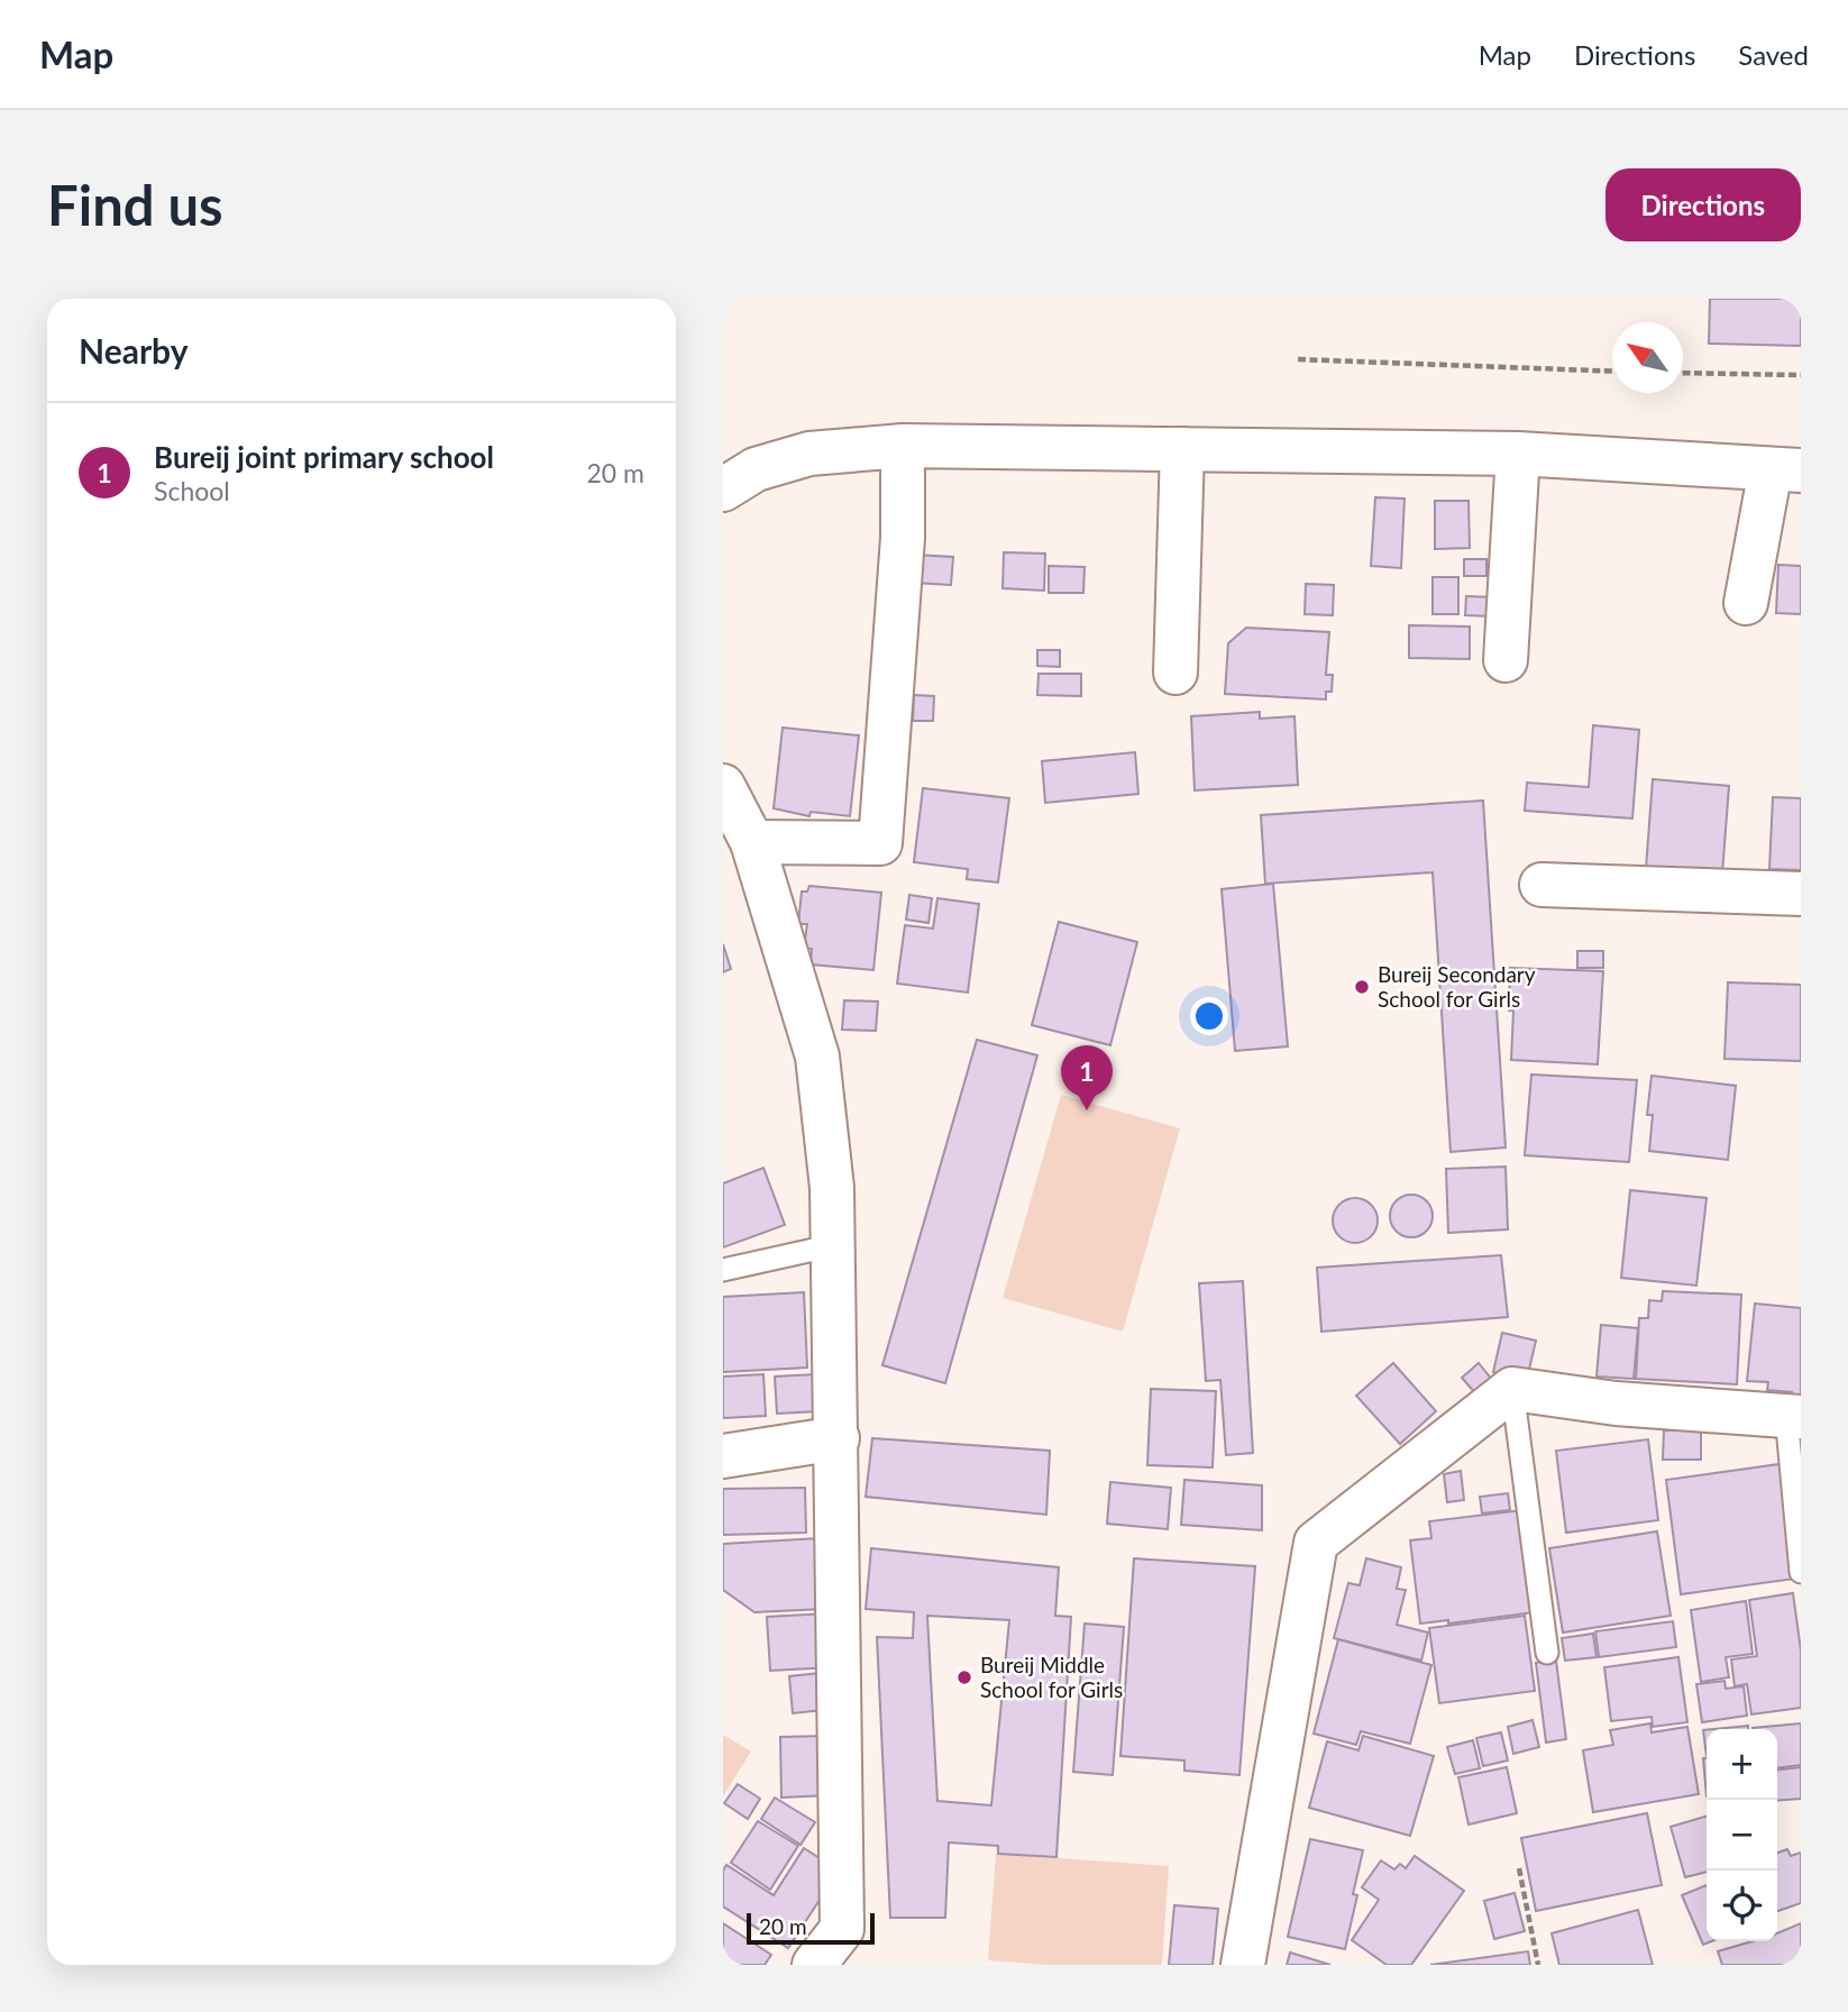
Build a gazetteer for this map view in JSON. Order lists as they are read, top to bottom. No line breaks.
{"places":["Bureij Secondary School for Girls","Bureij Middle School for Girls"],"scale_bar":"20 m","north":"top left","page":{"header":"Map","nav":["Map","Directions","Saved"],"buttons":"Directions","title":"Find us","heading":"Nearby","list":[{"mark":"1","name":"Bureij joint primary school","note":"School","value":"20 m"}],"pins":"1","map_buttons":["+","−"],"scale":"20 m"}}
